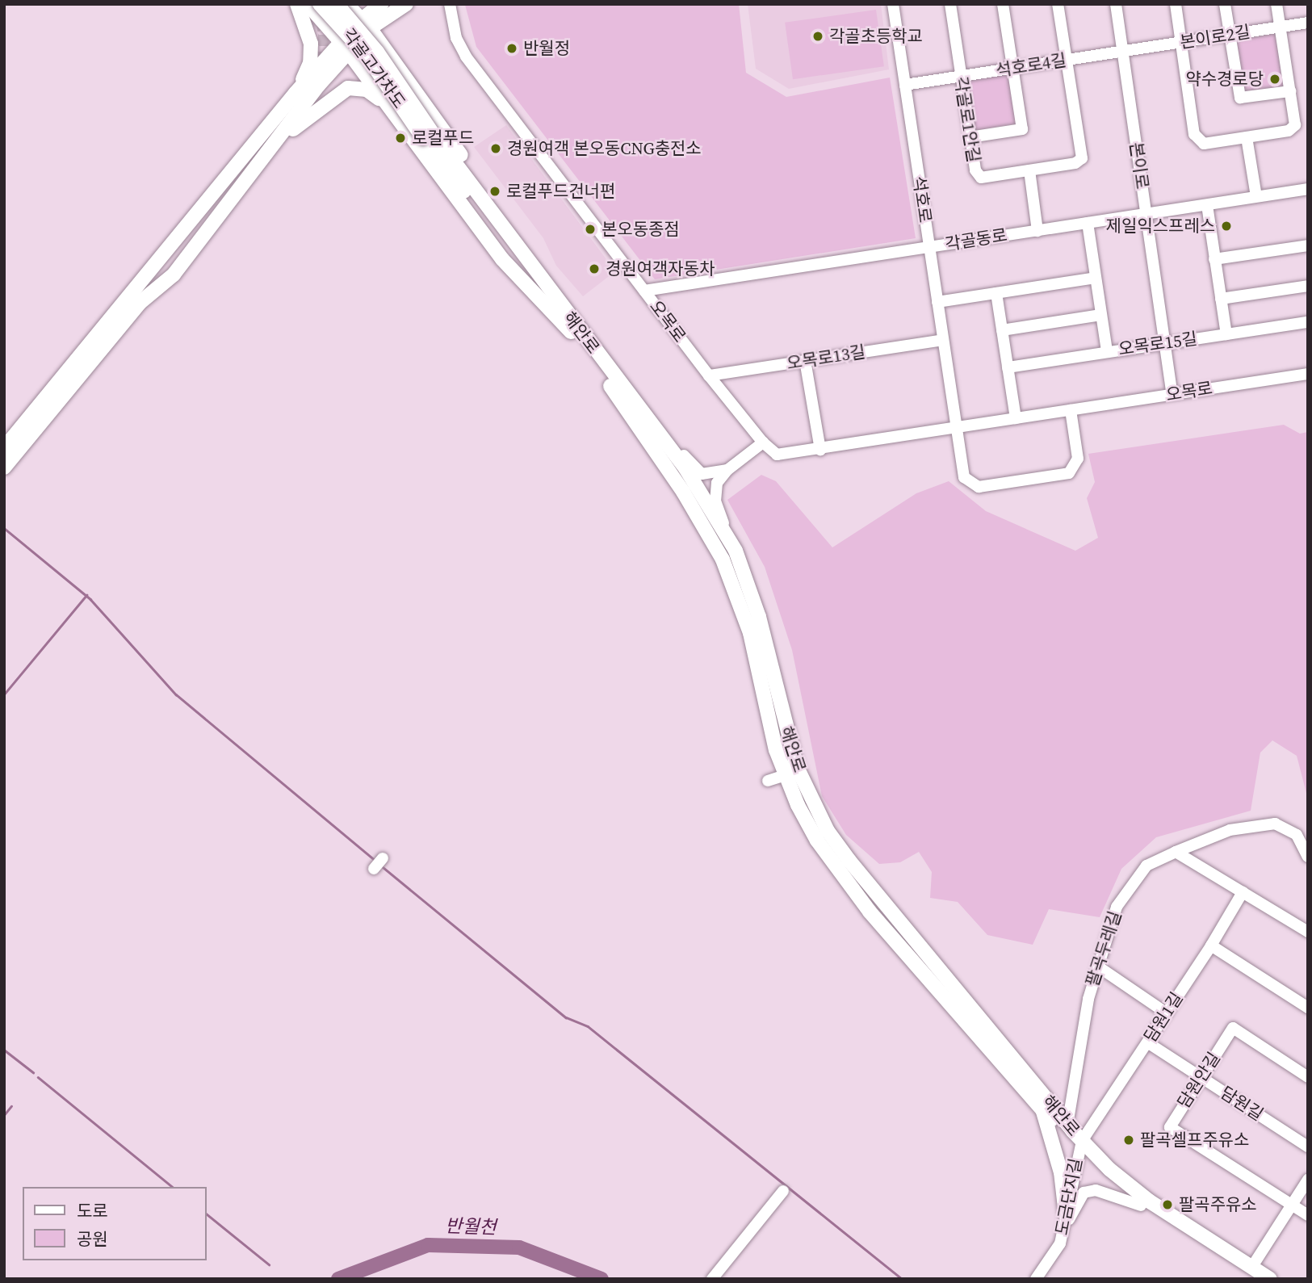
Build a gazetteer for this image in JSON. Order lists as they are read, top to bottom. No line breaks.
{"streets":{"main road":["각골고가차도","해안로"],"street":["본이로2길","석호로4길","각골로1안길","본이로","석호로","각골동로","오목로","오목로15길","오목로13길","팔곡두레길","담원1길","담원안길","담원길","도금단지길"]},"crossings":[["본이로2길","석호로4길"],["본이로2길","본이로"],["석호로4길","각골로1안길"],["석호로4길","본이로"],["석호로4길","석호로"],["각골고가차도","해안로"],["본이로","각골동로"],["본이로","오목로"],["본이로","오목로15길"],["석호로","각골동로"],["석호로","오목로"],["석호로","오목로13길"],["각골동로","오목로"],["오목로","오목로13길"],["해안로","팔곡두레길"],["해안로","담원1길"],["해안로","도금단지길"],["담원1길","담원길"],["담원1길","도금단지길"],["담원안길","담원길"]],"water":["반월천"],"places":["각골초등학교","반월정","약수경로당","로컬푸드","경원여객 본오동CNG충전소","로컬푸드건너편","제일익스프레스","본오동종점","경원여객자동차","팔곡셀프주유소","팔곡주유소"],"legend":["도로","공원"]}
